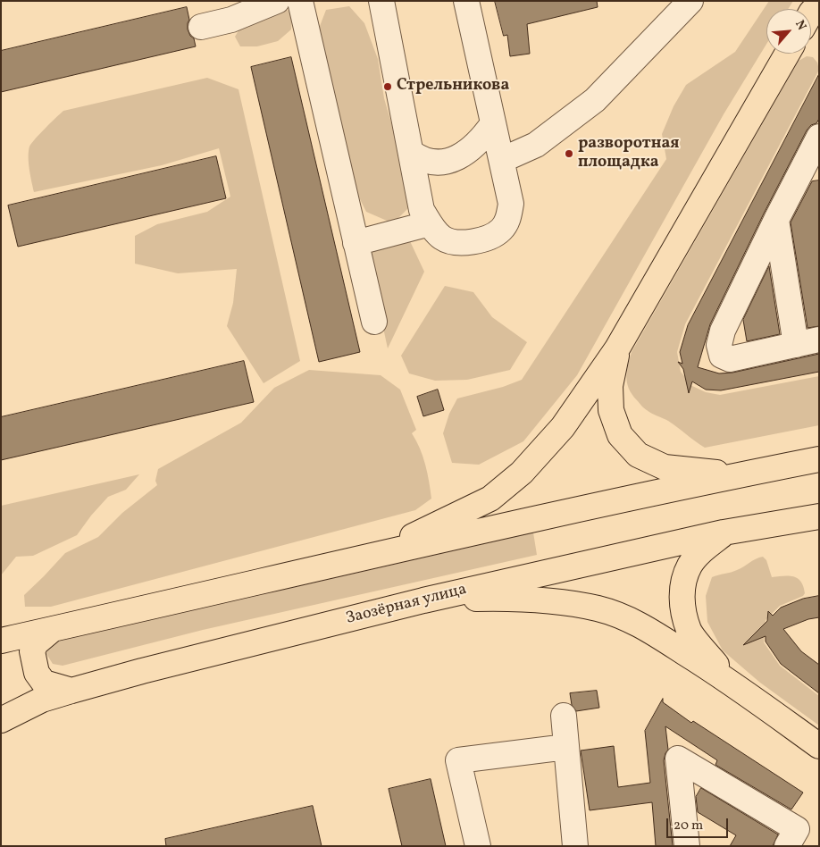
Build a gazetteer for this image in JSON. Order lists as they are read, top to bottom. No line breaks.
{"streets":{"main road":["Заозёрная улица"]},"places":["Стрельникова","разворотная площадка"],"scale_bar":"20 m","north":"top right"}
